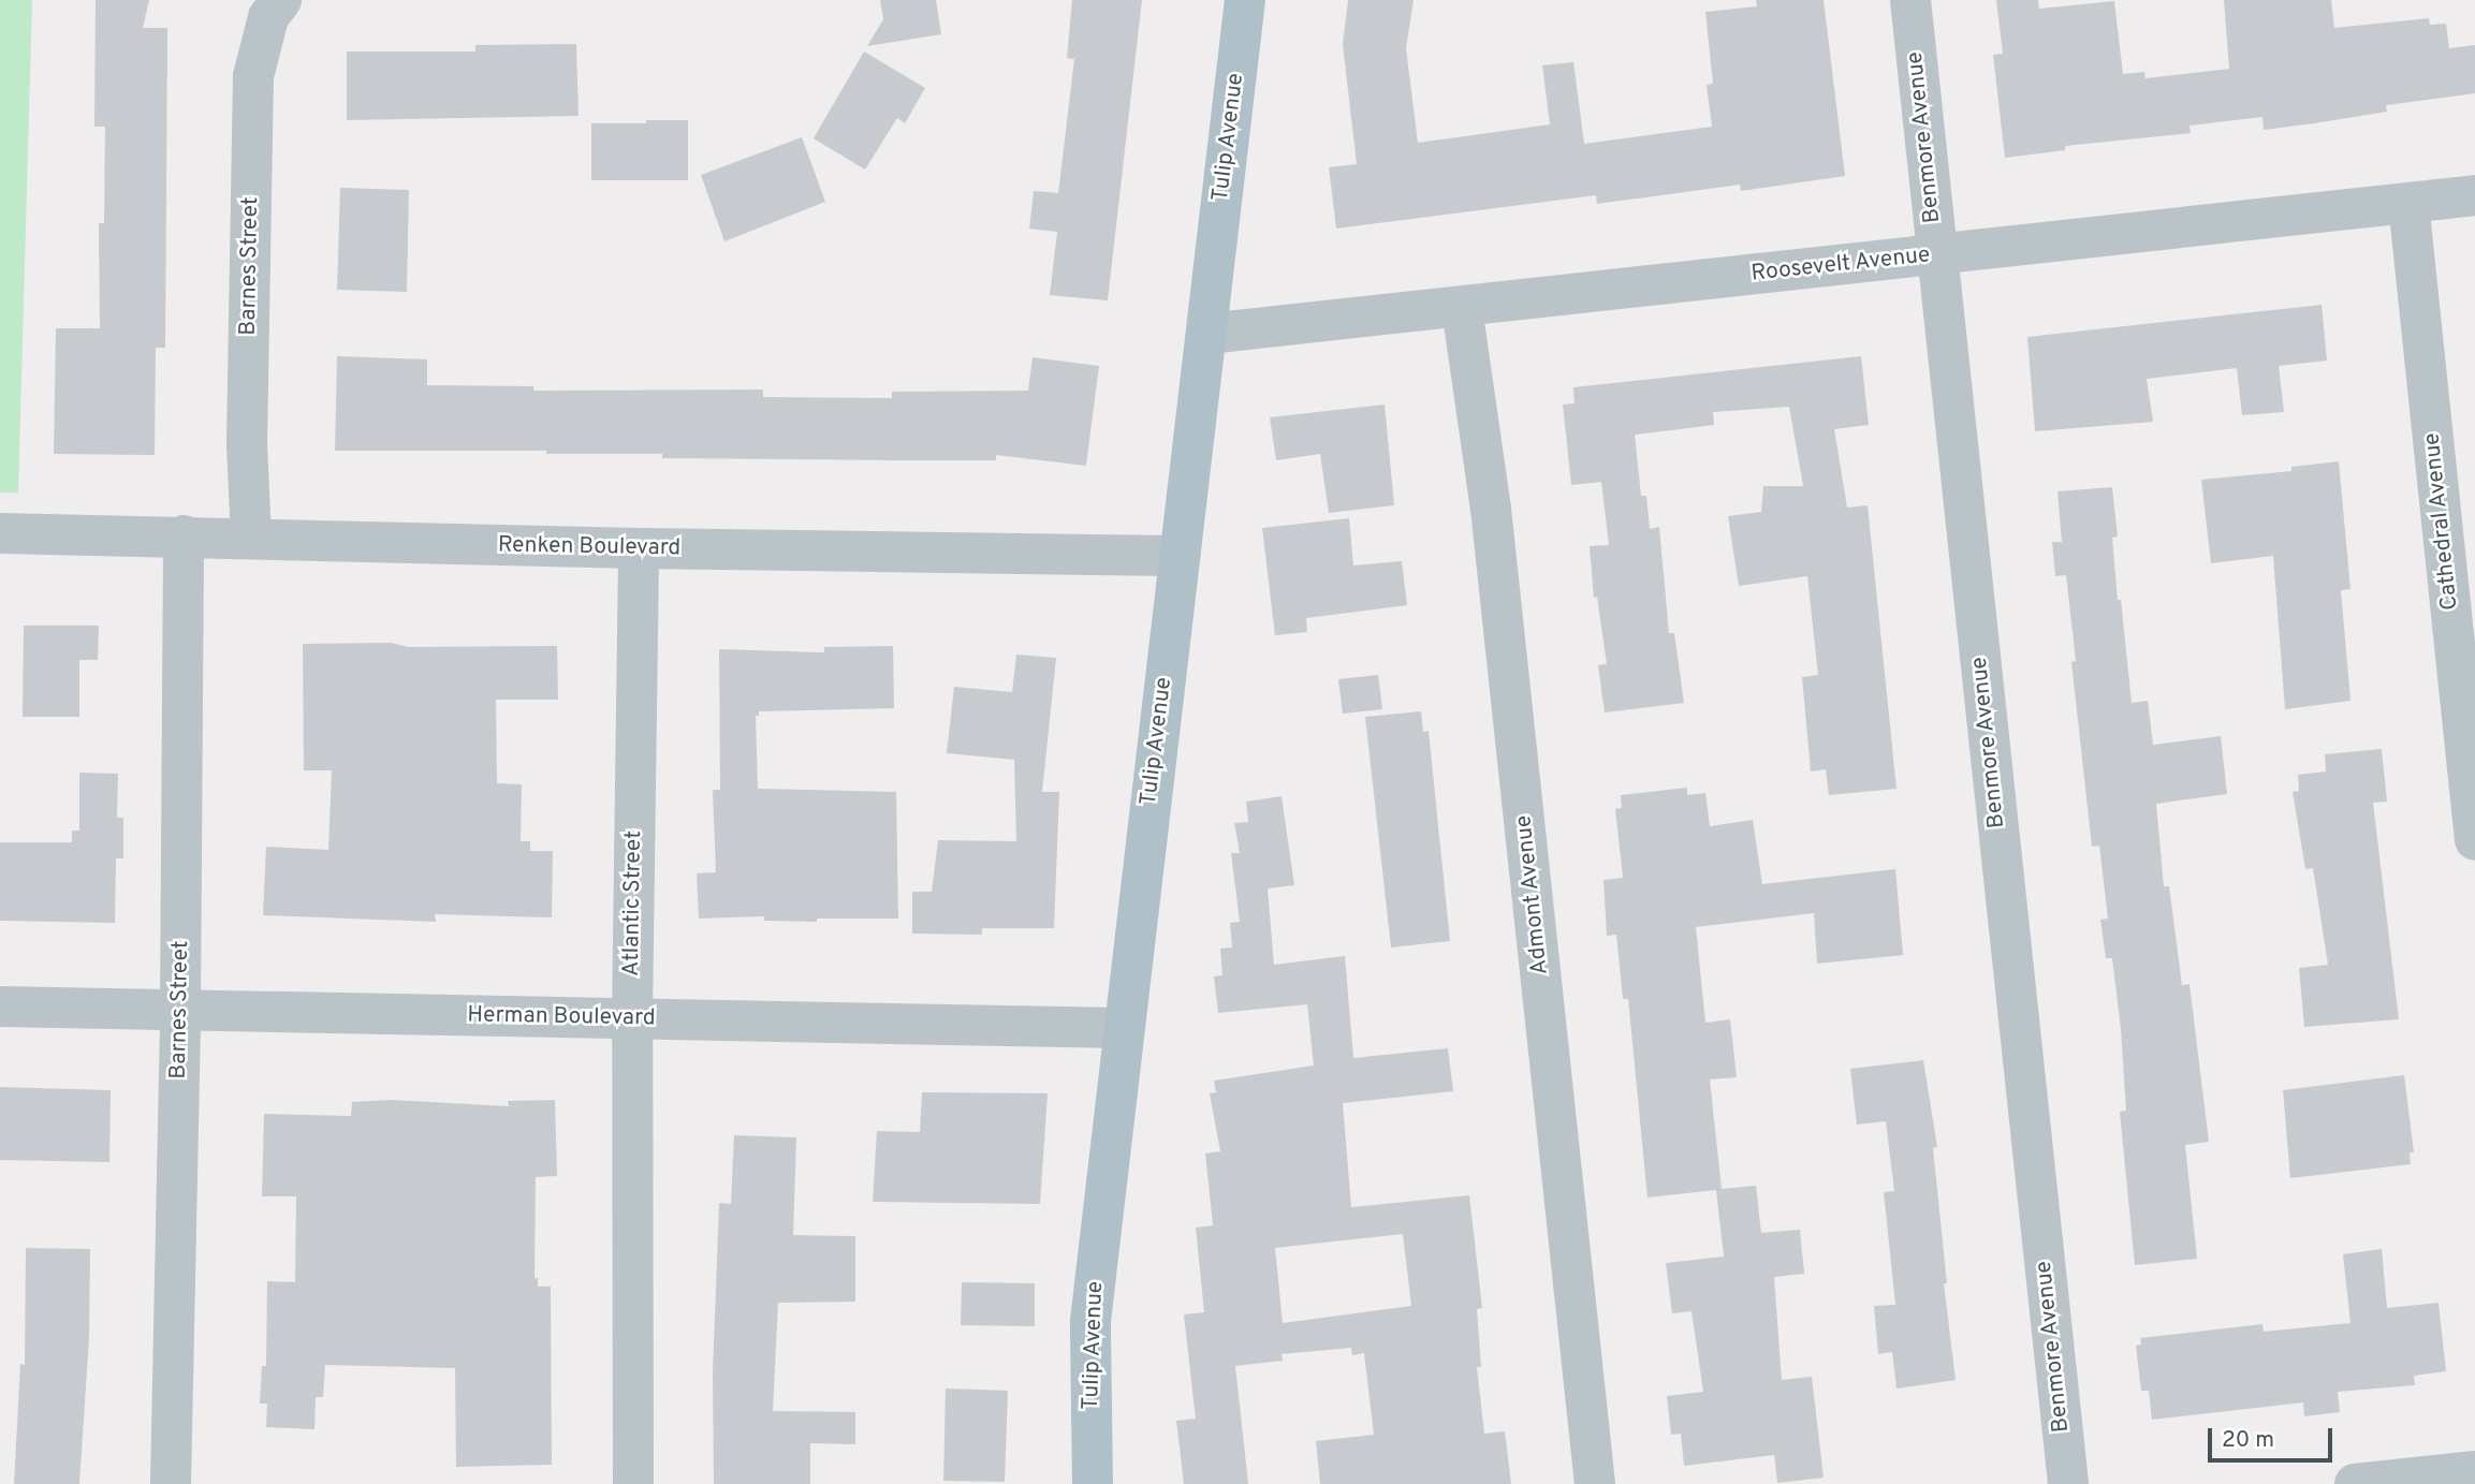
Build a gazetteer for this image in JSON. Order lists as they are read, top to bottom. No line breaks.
{"streets":{"main road":["Tulip Avenue"],"street":["Benmore Avenue","Roosevelt Avenue","Barnes Street","Cathedral Avenue","Renken Boulevard","Admont Avenue","Atlantic Street","Herman Boulevard"]},"crossings":[["Tulip Avenue","Roosevelt Avenue"],["Tulip Avenue","Renken Boulevard"],["Tulip Avenue","Herman Boulevard"],["Benmore Avenue","Roosevelt Avenue"],["Roosevelt Avenue","Cathedral Avenue"],["Roosevelt Avenue","Admont Avenue"],["Barnes Street","Renken Boulevard"],["Barnes Street","Herman Boulevard"],["Renken Boulevard","Atlantic Street"],["Atlantic Street","Herman Boulevard"]],"scale_bar":"20 m"}
